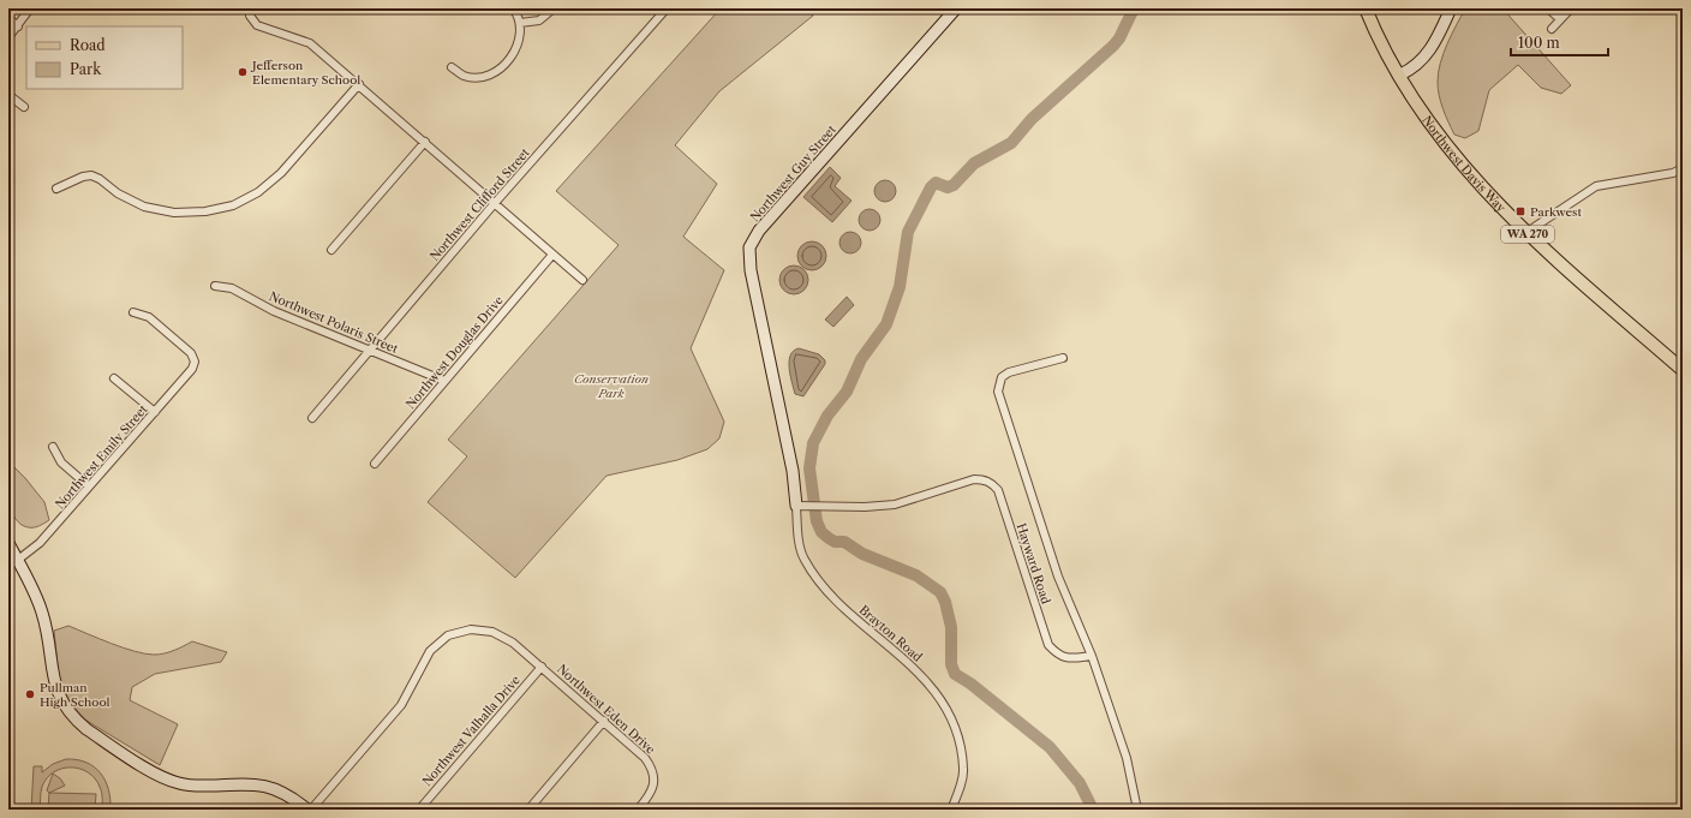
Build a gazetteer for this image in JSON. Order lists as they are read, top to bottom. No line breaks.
{"streets":{"main road":["Northwest Davis Way","WA 270"],"street":["Northwest Guy Street","Northwest Clifford Street","Northwest Polaris Street","Northwest Douglas Drive","Northwest Emily Street","Hayward Road","Brayton Road","Northwest Eden Drive","Northwest Valhalla Drive"]},"crossings":[["Northwest Guy Street","Hayward Road"],["Northwest Guy Street","Brayton Road"],["Northwest Clifford Street","Northwest Polaris Street"],["Northwest Polaris Street","Northwest Douglas Drive"],["Hayward Road","Brayton Road"],["Northwest Eden Drive","Northwest Valhalla Drive"]],"parks":["Conservation Park"],"places":{"other":["Jefferson Elementary School","Pullman High School"],"transit":["Parkwest"]},"legend":["Road","Park"],"scale_bar":"100 m"}
